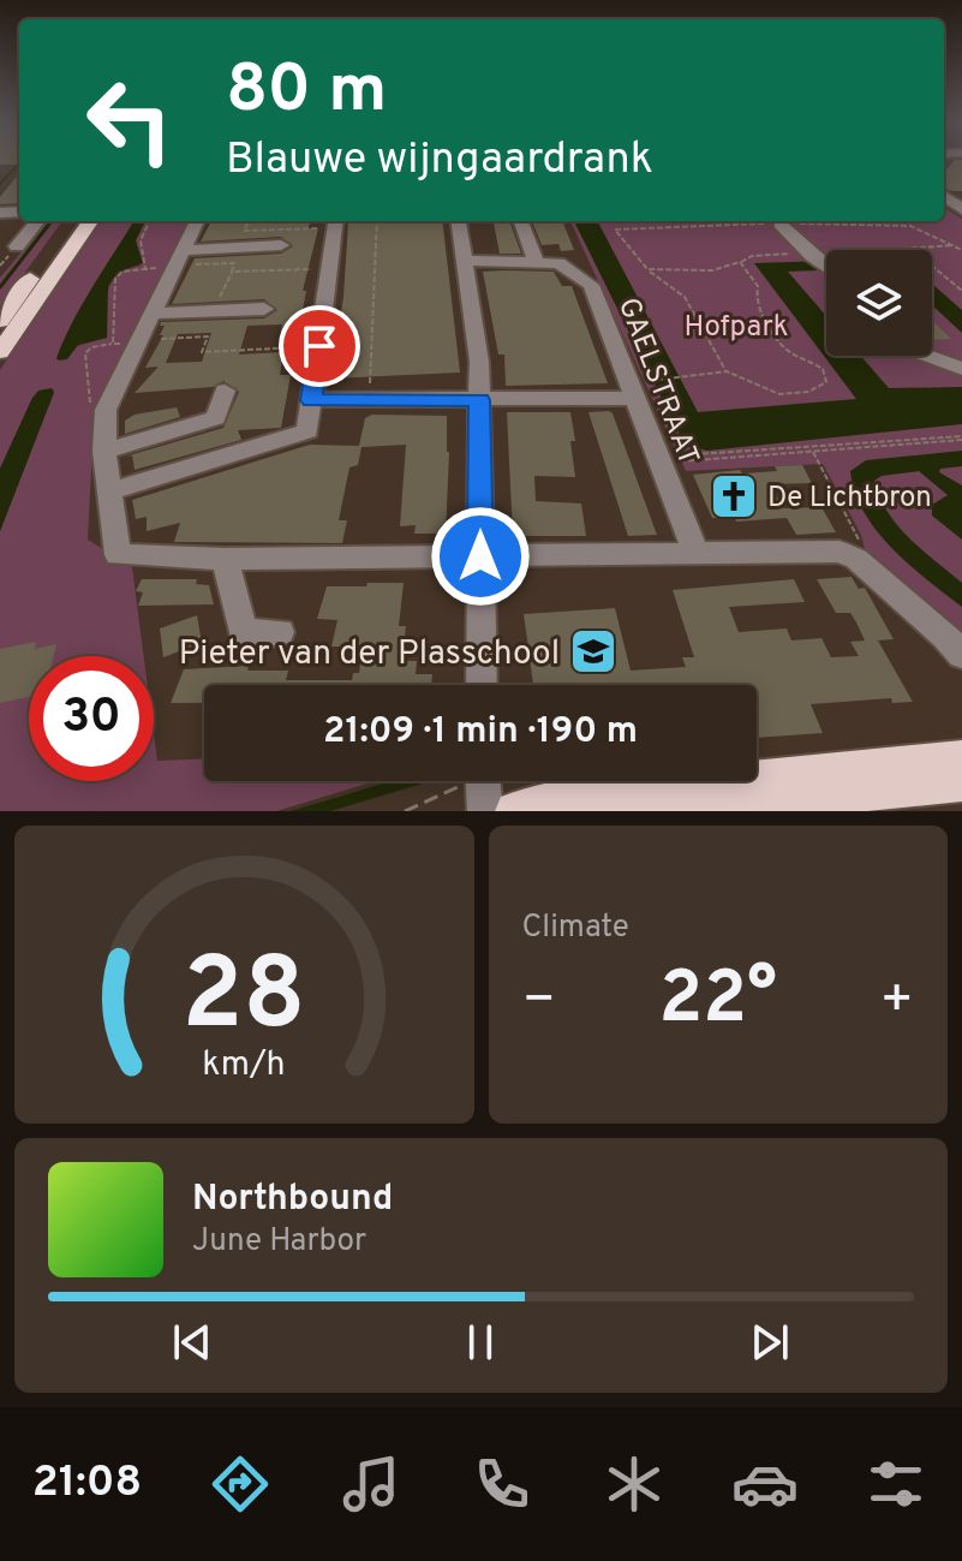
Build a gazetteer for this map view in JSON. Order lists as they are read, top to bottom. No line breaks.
{"streets":{"street":["GAELSTRAAT"]},"parks":["Hofpark"],"places":{"church":["De Lichtbron"],"school or university":["Pieter van der Plasschool"]},"page":{"turn":["80 m","Blauwe wijngaardrank"],"limit":"30","trip":"21:09 · 1 min · 190 m","tile":"Climate","heat":["−","22°","+"],"song":["Northbound","June Harbor"],"tabs":"21:08","gauge":["28","km/h"]}}
